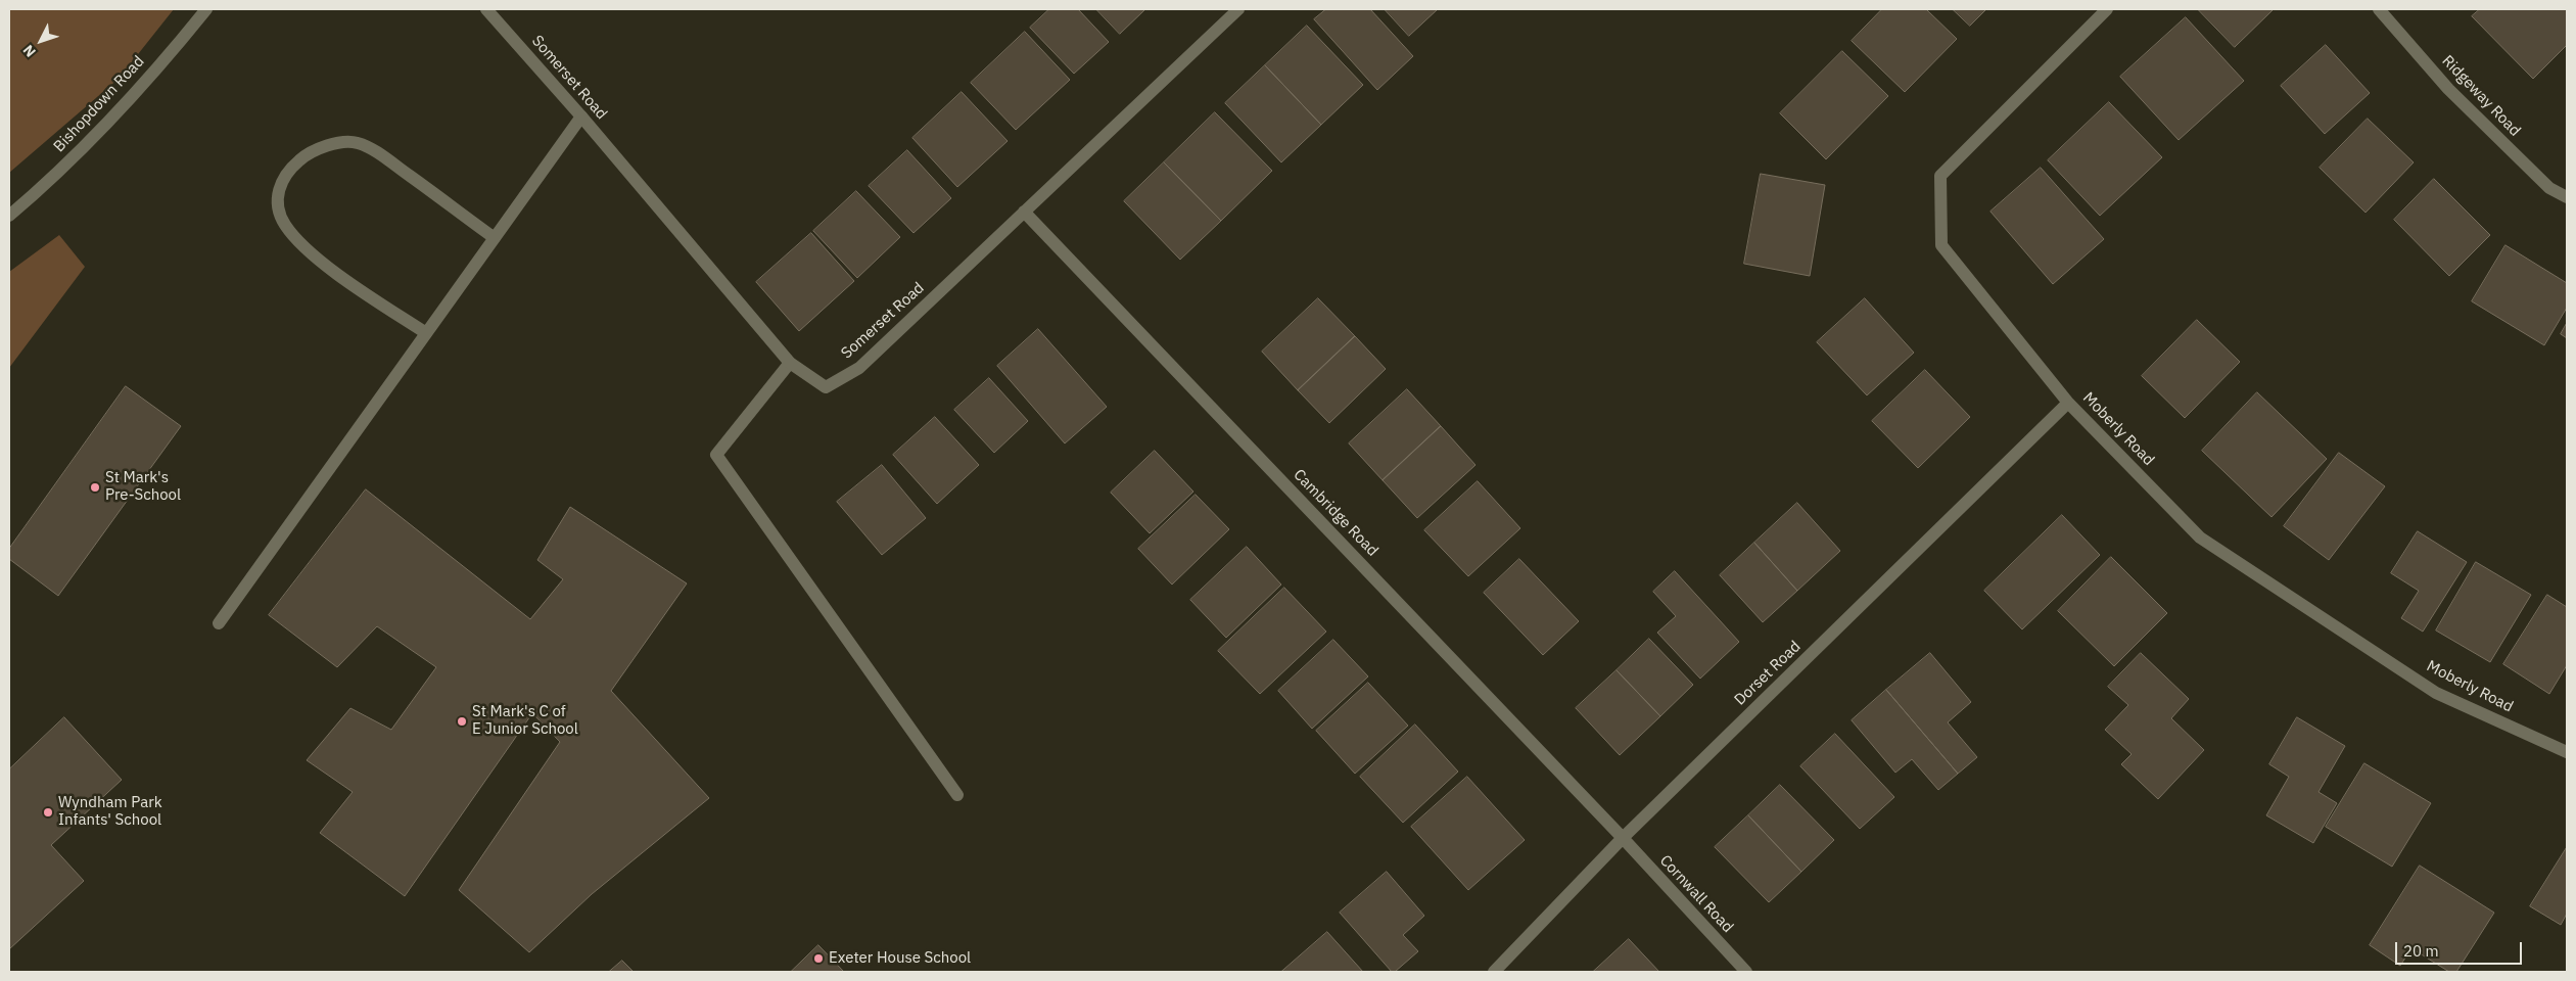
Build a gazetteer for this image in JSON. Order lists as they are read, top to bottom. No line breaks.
{"streets":{"street":["Somerset Road","Ridgeway Road","Bishopdown Road","Moberly Road","Cambridge Road","Dorset Road","Cornwall Road"]},"crossings":[["Somerset Road","Cambridge Road"],["Moberly Road","Dorset Road"],["Cambridge Road","Dorset Road"],["Cambridge Road","Cornwall Road"],["Dorset Road","Cornwall Road"]],"places":["St Mark's Pre-School","St Mark's C of E Junior School","Wyndham Park Infants' School","Exeter House School"],"scale_bar":"20 m","north":"bottom left"}
